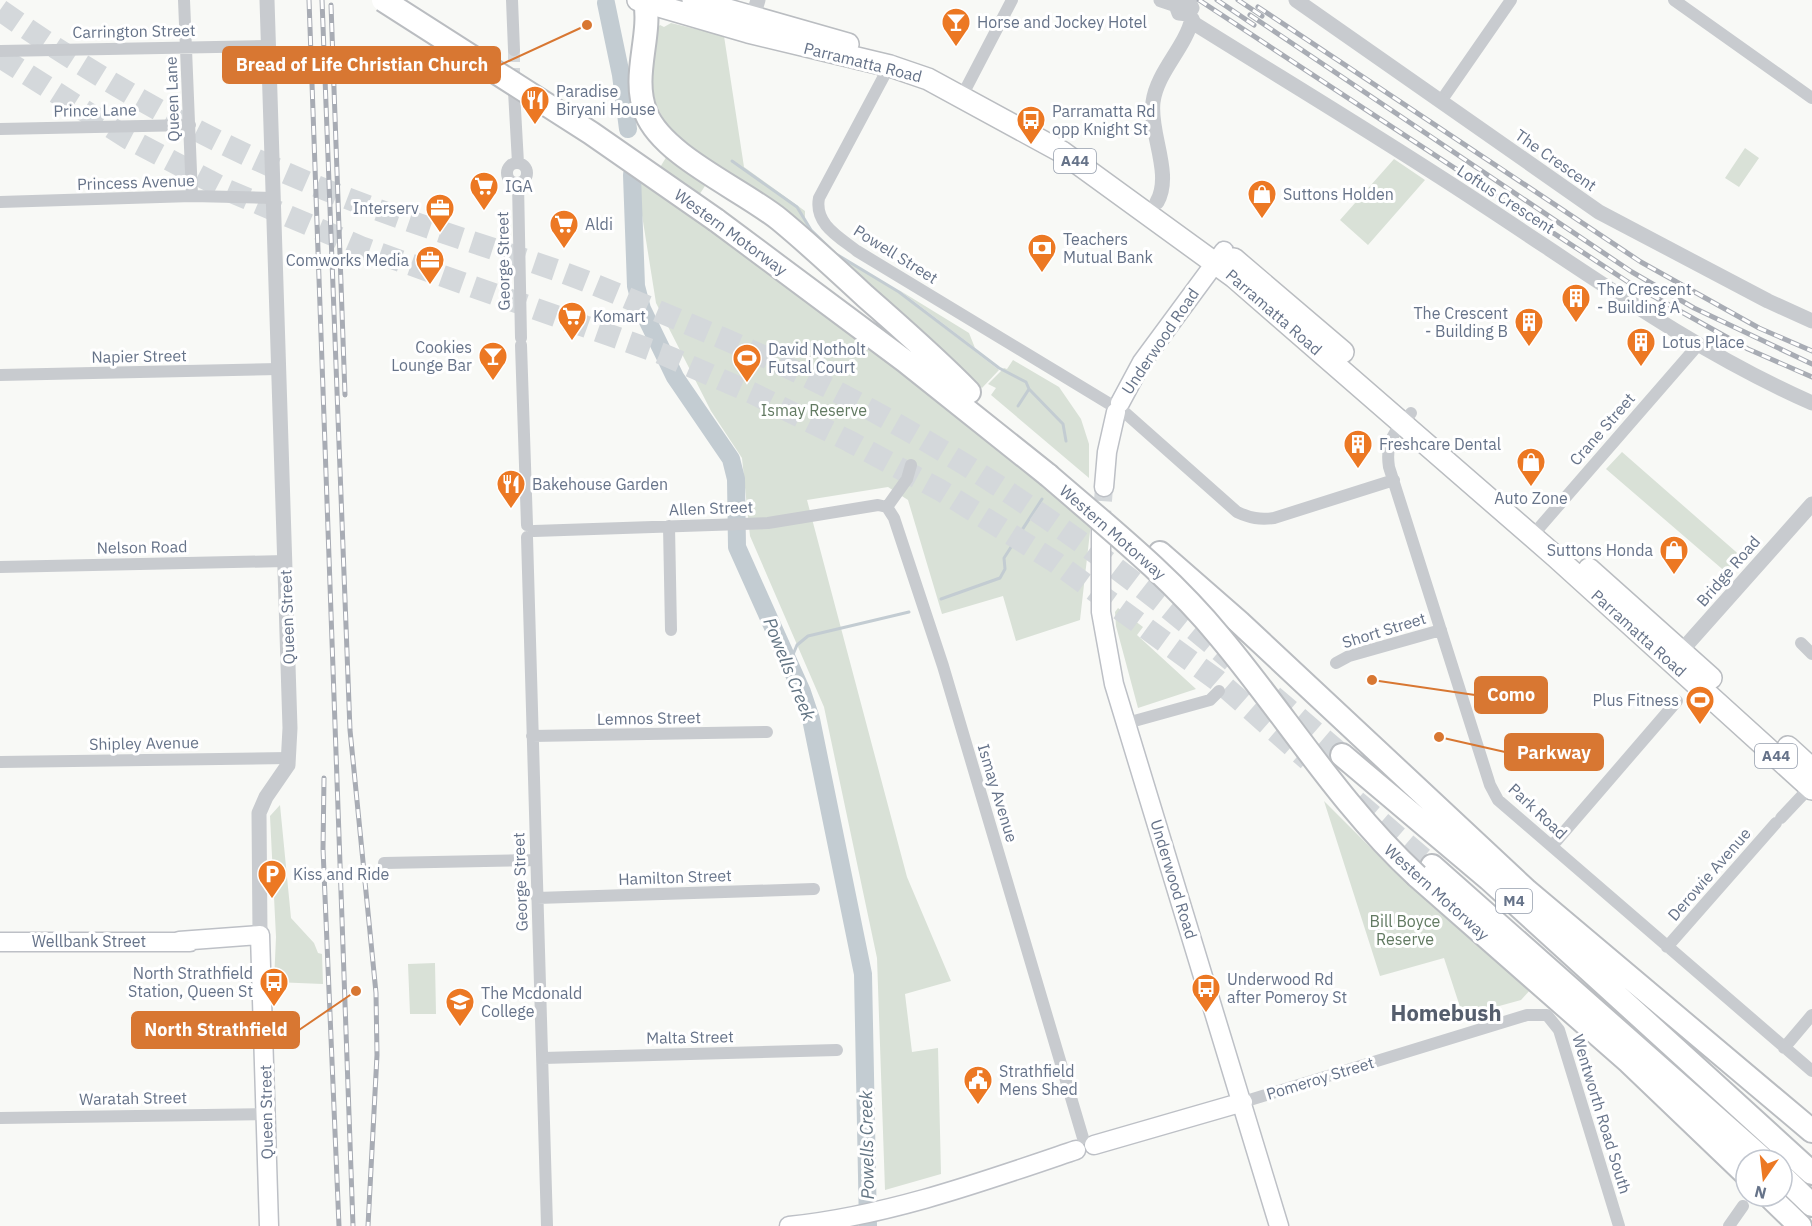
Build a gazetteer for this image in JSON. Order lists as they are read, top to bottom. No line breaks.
{"streets":{"highway":["Parramatta Road","A44","Western Motorway","M4"],"main road":["Underwood Road","Queen Street","Wellbank Street","Pomeroy Street"],"street":["Carrington Street","Queen Lane","Prince Lane","The Crescent","Princess Avenue","Loftus Crescent","Powell Street","George Street","Napier Street","Crane Street","Allen Street","Nelson Road","Bridge Road","Short Street","Lemnos Street","Shipley Avenue","Ismay Avenue","Park Road","Derowie Avenue","Hamilton Street","Malta Street","Waratah Street","Wentworth Road South"]},"crossings":[["Carrington Street","Queen Lane"],["Carrington Street","Queen Street"],["Parramatta Road","Powell Street"],["Parramatta Road","Underwood Road"],["Parramatta Road","Crane Street"],["Parramatta Road","Bridge Road"],["Parramatta Road","Park Road"],["Parramatta Road","Derowie Avenue"],["Queen Lane","Prince Lane"],["Queen Lane","Princess Avenue"],["Princess Avenue","Queen Street"],["Loftus Crescent","Crane Street"],["Powell Street","Underwood Road"],["Powell Street","Park Road"],["George Street","Allen Street"],["George Street","Lemnos Street"],["George Street","Hamilton Street"],["George Street","Malta Street"],["Underwood Road","Pomeroy Street"],["Napier Street","Queen Street"],["Allen Street","Ismay Avenue"],["Nelson Road","Queen Street"],["Queen Street","Shipley Avenue"],["Queen Street","Wellbank Street"],["Queen Street","Waratah Street"],["Short Street","Park Road"],["Ismay Avenue","Pomeroy Street"],["Park Road","Derowie Avenue"],["Pomeroy Street","Wentworth Road South"]],"districts":["Homebush"],"water":["Powells Creek"],"parks":["Ismay Reserve","Bill Boyce Reserve"],"places":{"other":["Bread of Life Christian Church","Como","Parkway","North Strathfield"],"bar":["Horse and Jockey Hotel","Cookies Lounge Bar"],"restaurant":["Paradise Biryani House","Bakehouse Garden"],"bus stop":["Parramatta Rd opp Knight St","North Strathfield Station, Queen St","Underwood Rd after Pomeroy St"],"supermarket":["IGA","Aldi","Komart"],"shop":["Suttons Holden","Auto Zone","Suttons Honda"],"office":["Interserv","Comworks Media"],"bank":["Teachers Mutual Bank"],"building":["The Crescent - Building A","The Crescent - Building B","Lotus Place","Freshcare Dental"],"sports":["David Notholt Futsal Court","Plus Fitness"],"parking":["Kiss and Ride"],"school or university":["The Mcdonald College"],"public building":["Strathfield Mens Shed"]},"north":"bottom"}
